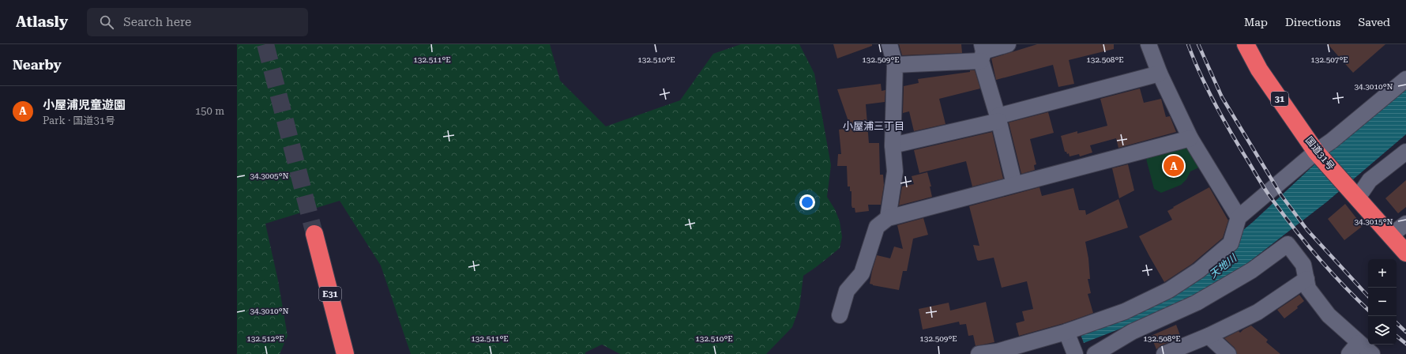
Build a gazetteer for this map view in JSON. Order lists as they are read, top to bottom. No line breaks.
{"streets":{"highway":["31","国道31号","E31"]},"districts":["小屋浦三丁目"],"water":["天地川"],"page":{"header":"Atlasly","search":"Search here","nav":["Map","Directions","Saved"],"heading":"Nearby","list":[{"mark":"A","name":"小屋浦児童遊園","note":"Park · 国道31号","value":"150 m"}],"pins":"A","map_buttons":["+","−"]},"coordinates":["132.511°E","132.510°E","132.509°E","132.508°E","132.507°E","34.3010°N","34.3005°N","34.3015°N","132.512°E"]}
